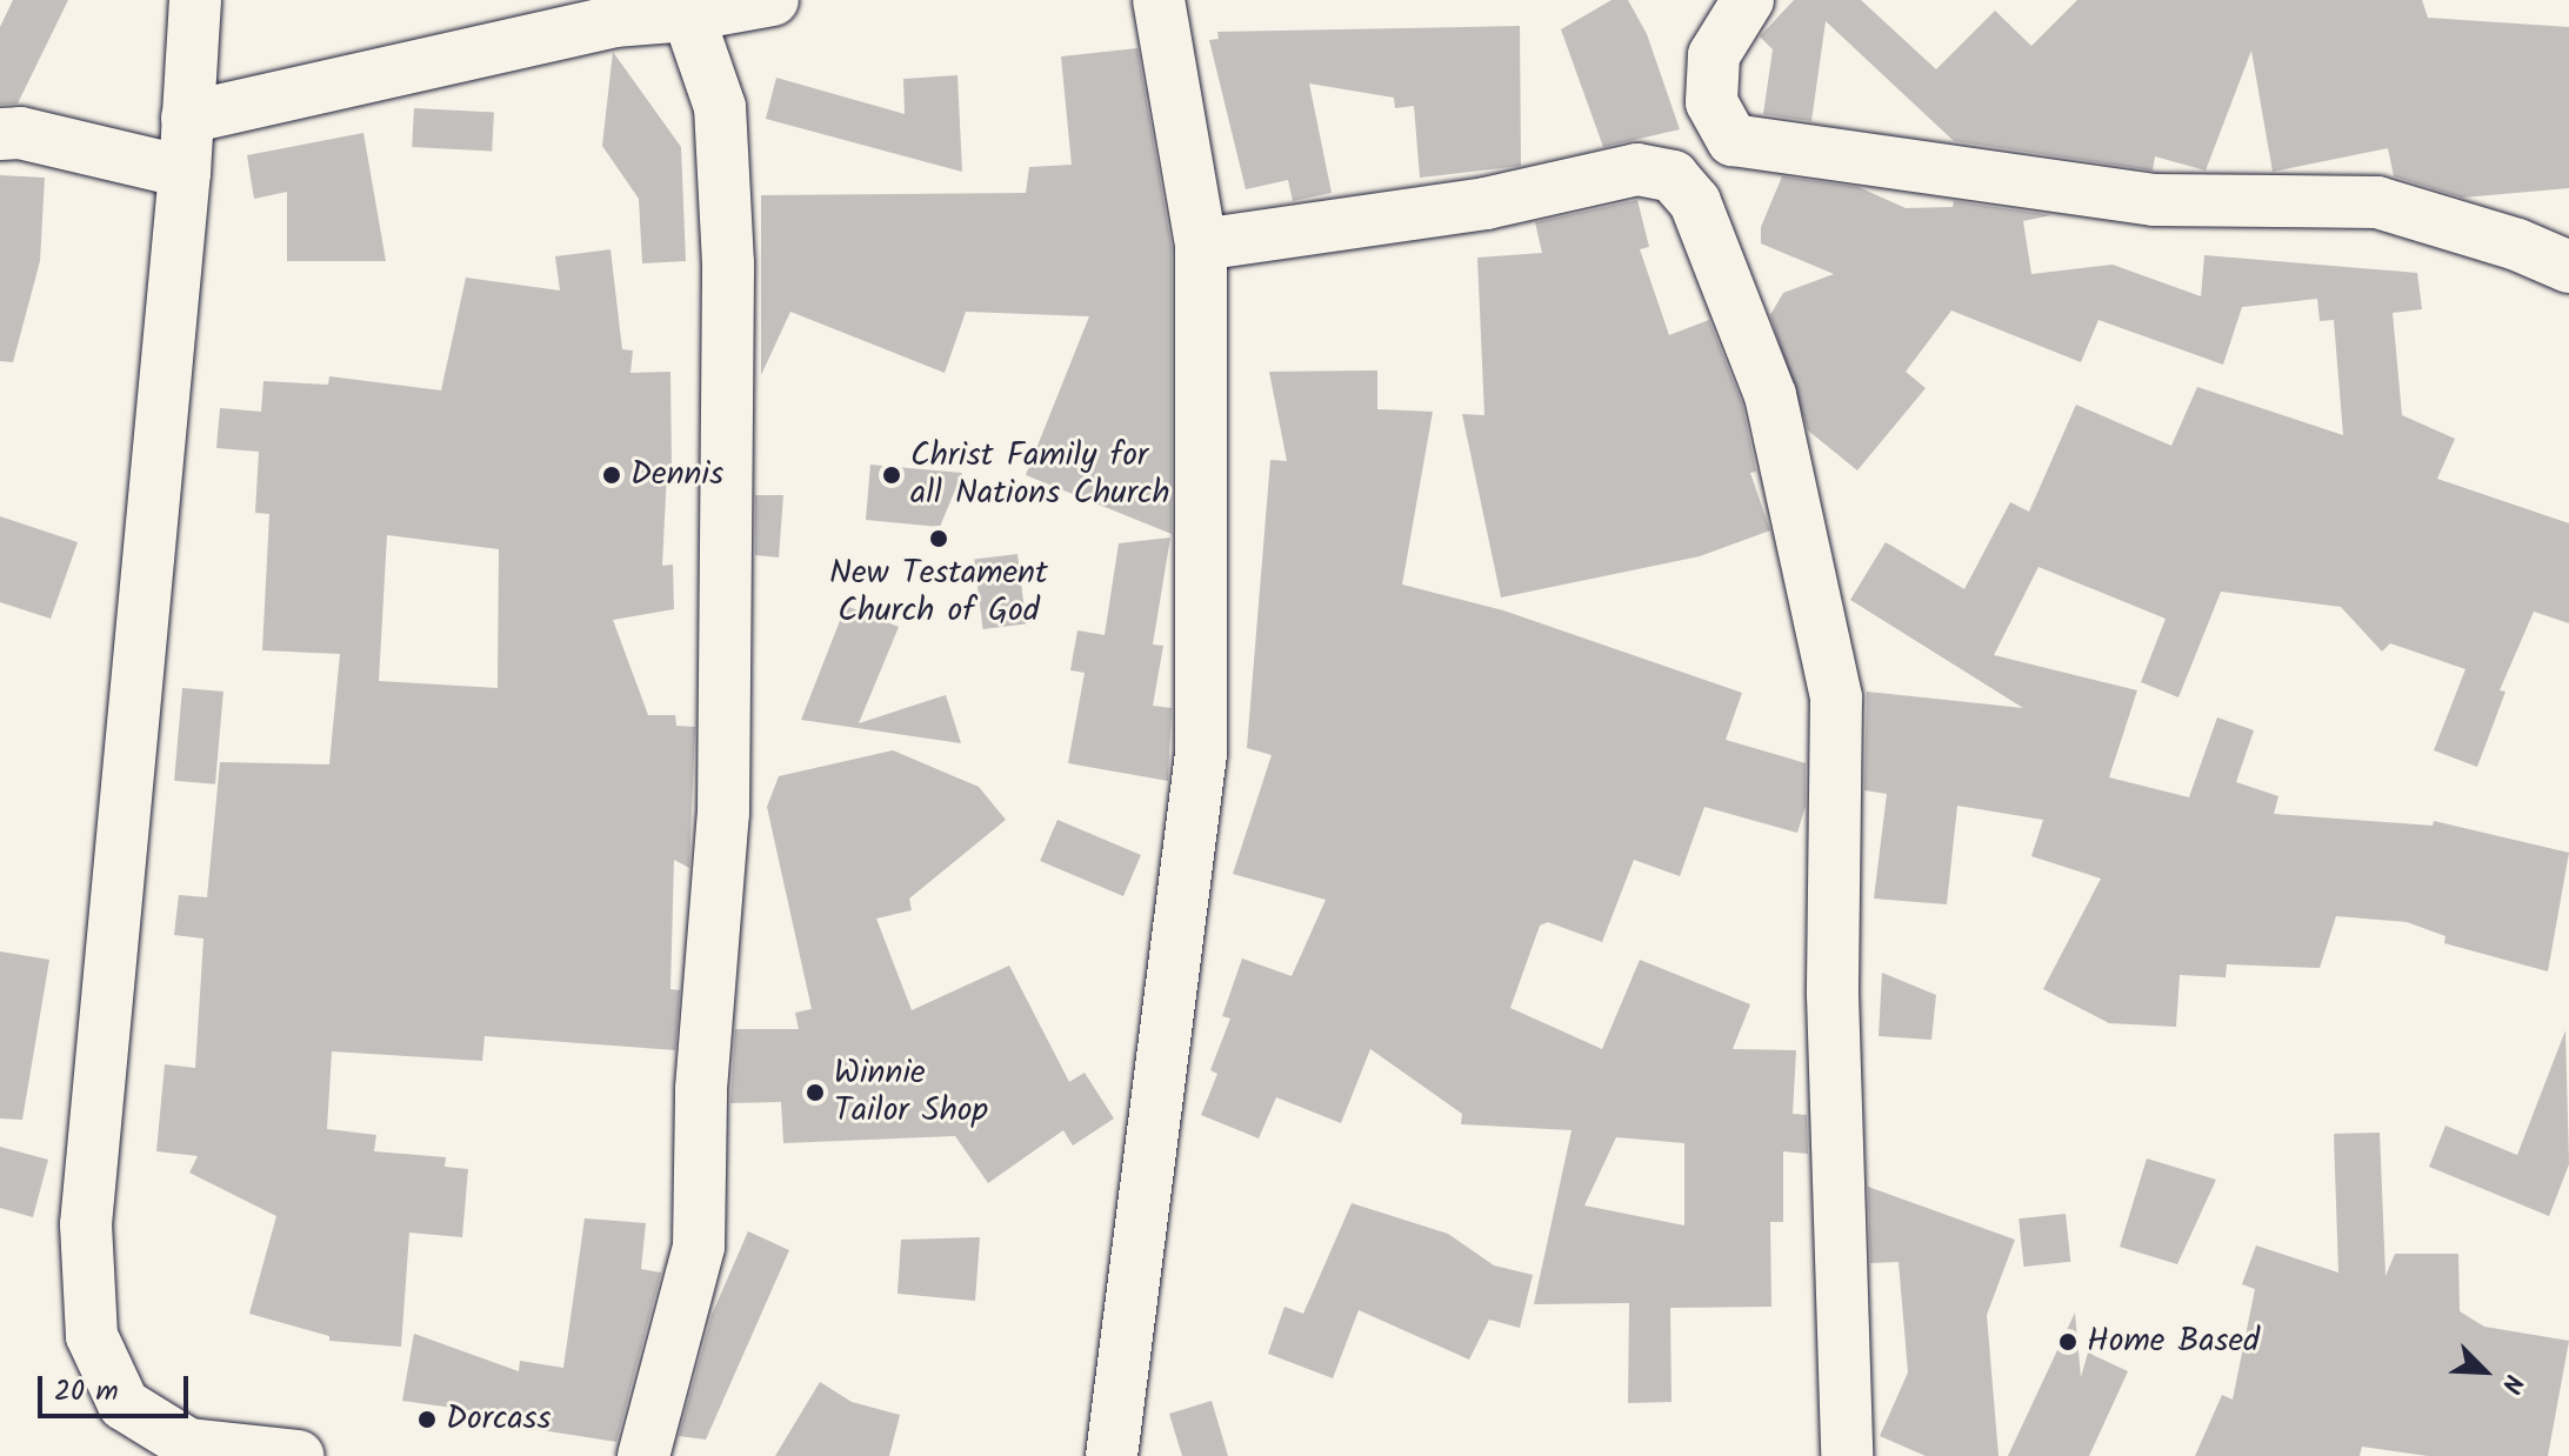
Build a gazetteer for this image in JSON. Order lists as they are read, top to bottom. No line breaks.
{"places":["Dennis","Christ Family for all Nations Church","New Testament Church of God","Winnie Tailor Shop","Home Based","Dorcass"],"scale_bar":"20 m","north":"bottom right"}
